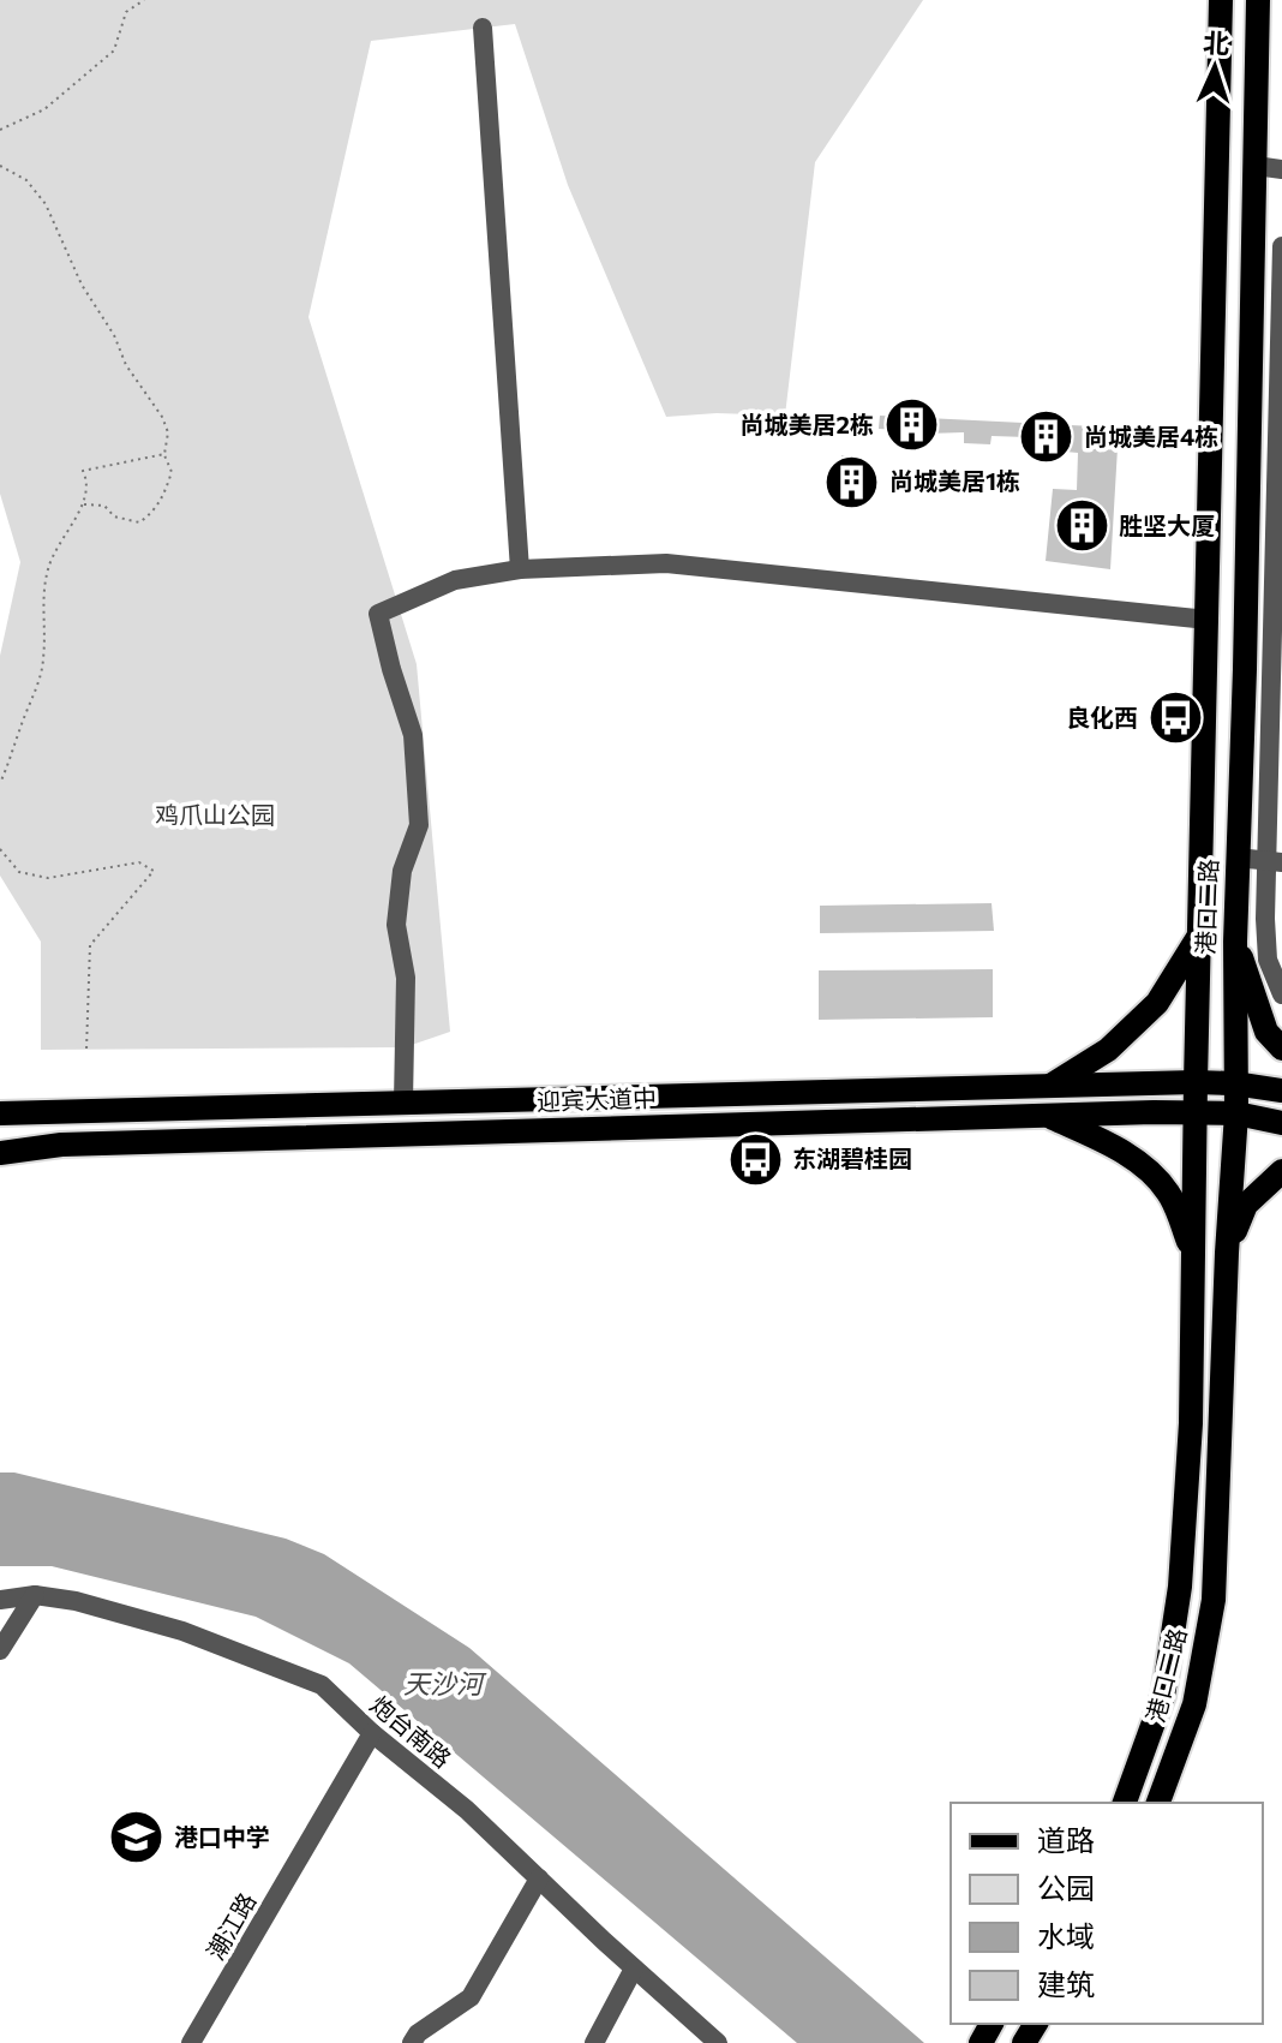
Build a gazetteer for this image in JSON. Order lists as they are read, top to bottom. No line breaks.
{"streets":{"main road":["港口二路","迎宾大道中"],"street":["炮台南路","潮江路"]},"crossings":[["港口二路","迎宾大道中"],["炮台南路","潮江路"]],"water":["天沙河"],"parks":["鸡爪山公园"],"places":{"building":["尚城美居2栋","尚城美居4栋","尚城美居1栋","胜坚大厦"],"bus stop":["良化西","东湖碧桂园"],"school or university":["港口中学"]},"legend":["道路","公园","水域","建筑"],"north":"top"}
